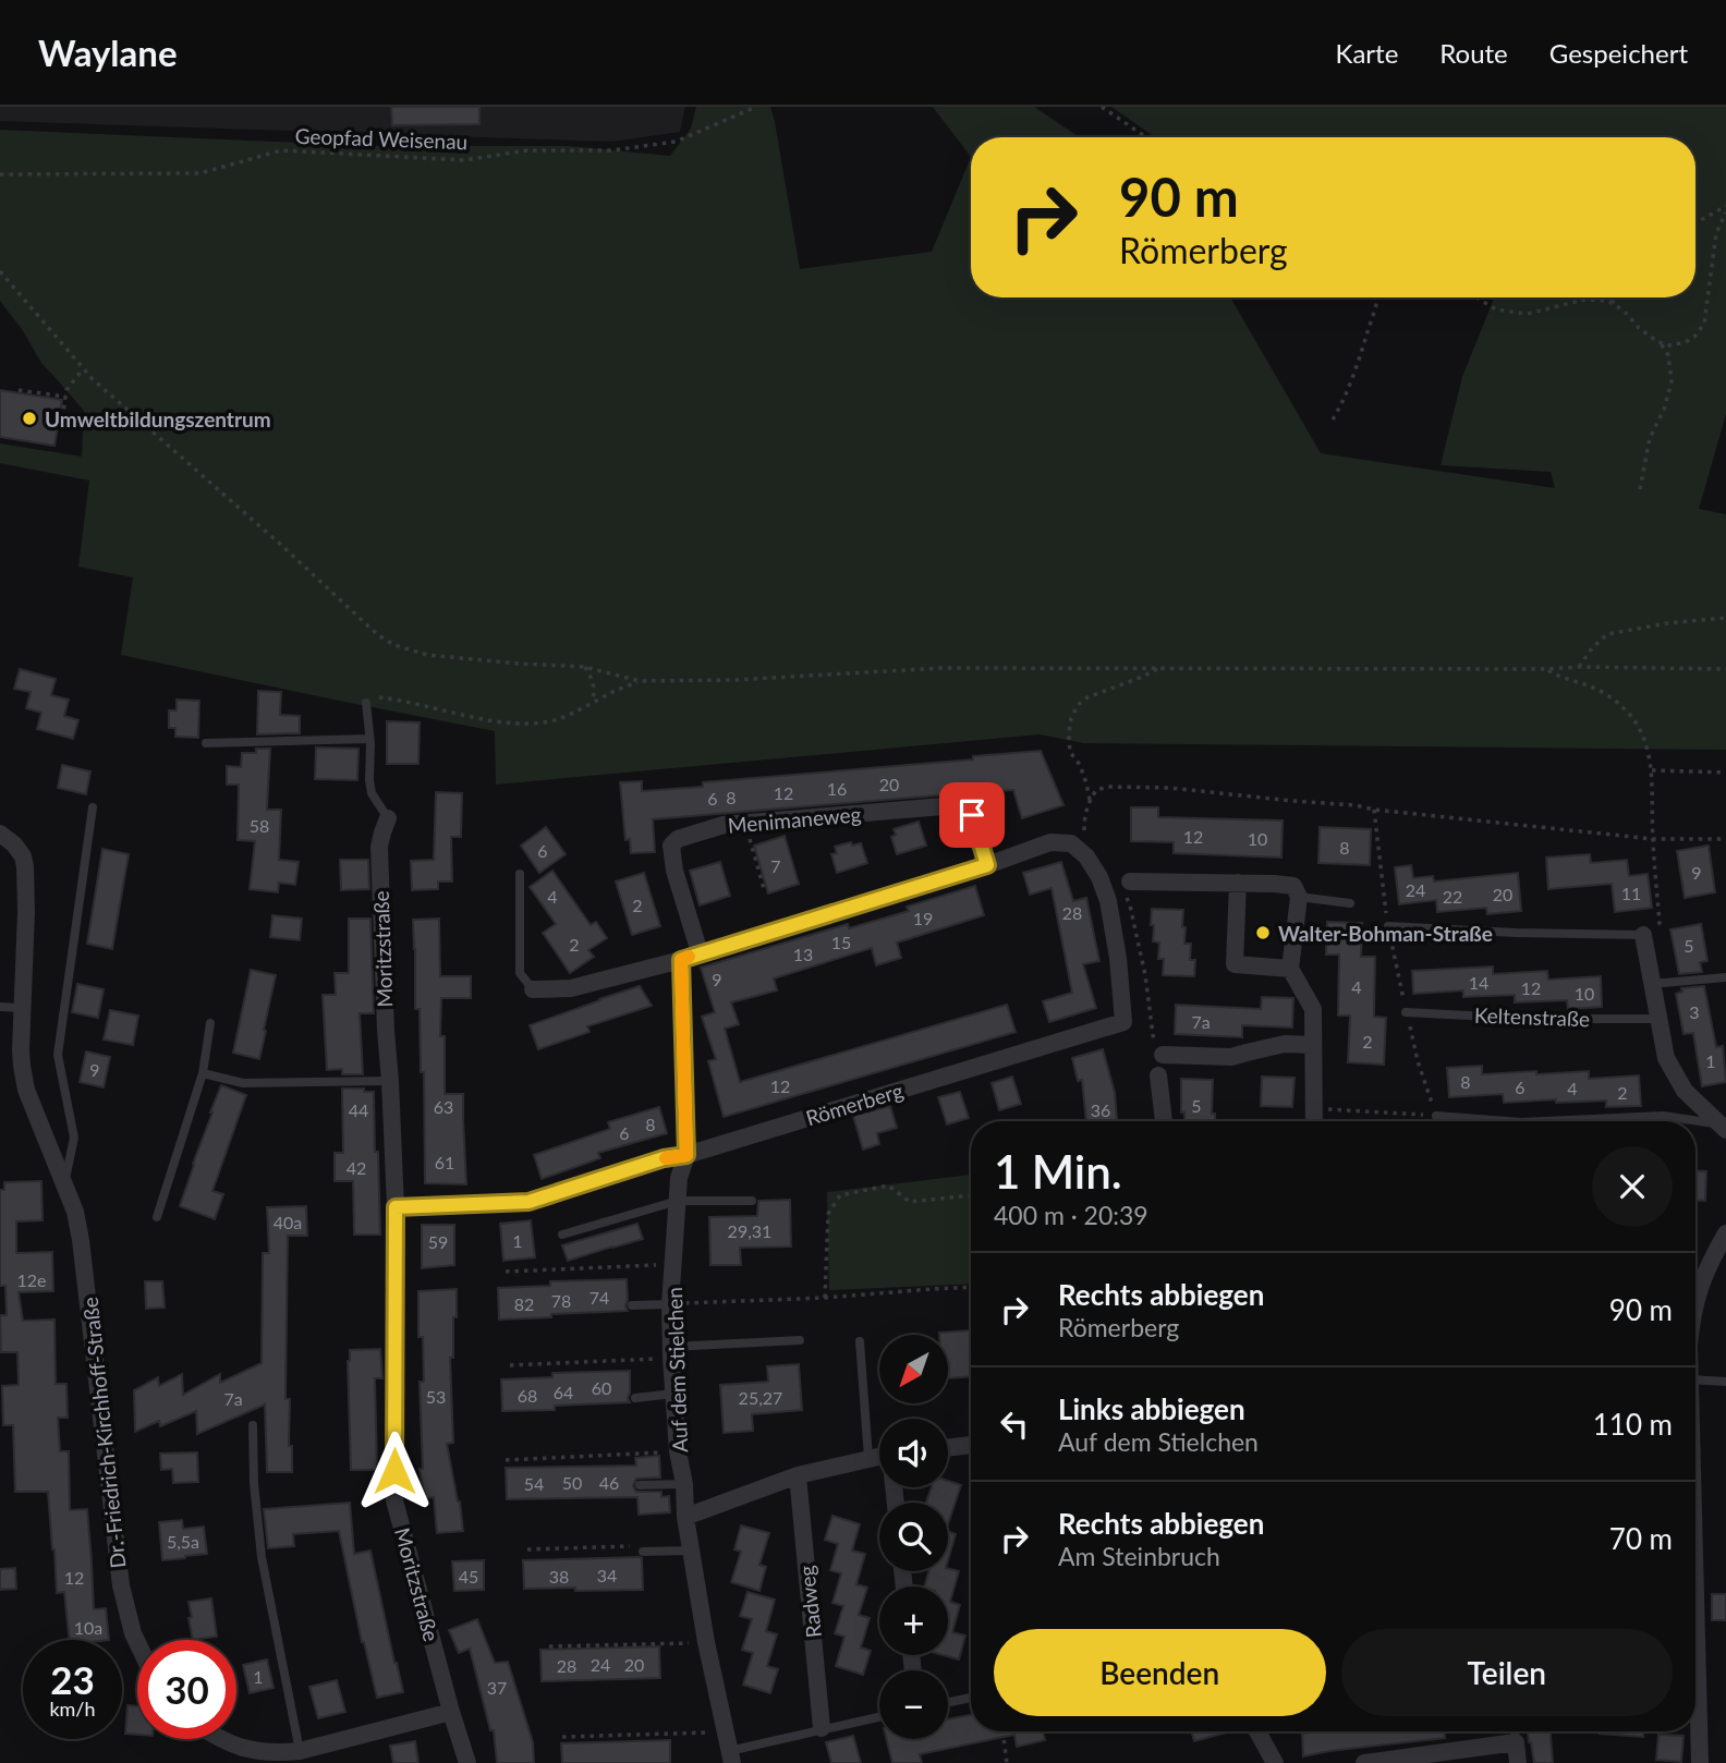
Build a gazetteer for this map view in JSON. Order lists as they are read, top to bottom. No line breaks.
{"streets":{"street":["Menimaneweg","Moritzstraße","Römerberg","Auf dem Stielchen","Dr.-Friedrich-Kirchhoff-Straße","Radweg"],"lane":["Keltenstraße"],"path":["Geopfad Weisenau"]},"crossings":[["Moritzstraße","Römerberg"],["Römerberg","Auf dem Stielchen"],["Auf dem Stielchen","Radweg"]],"places":["Umweltbildungszentrum","Walter-Bohman-Straße"],"house_numbers":["20","16","12","8","6","58","12","10","8","6","7","9","24","11","20","4","22","2","28","19","15","2","5","13","9","14","4","12","10","3","7a","2","1","9","8","12","6","4","2","5","63","44","36","8","6","61","42","40a","29,31","1","59","12e","74","78","82","60","64","68","53","25,27","7a","50","46","54","5,5a","34","45","38","12","10a","24","20","28","1","37"],"north":"bottom left","page":{"header":"Waylane","nav":["Karte","Route","Gespeichert"],"turn":["90 m","Römerberg"],"heading":["1 Min.","400 m · 20:39"],"list":[{"name":"Rechts abbiegen","note":"Römerberg","value":"90 m"},{"name":"Links abbiegen","note":"Auf dem Stielchen","value":"110 m"},{"name":"Rechts abbiegen","note":"Am Steinbruch","value":"70 m"}],"map_buttons":["+","−"],"buttons":["Beenden","Teilen"],"speed":"23 km/h","limit":"30"}}
